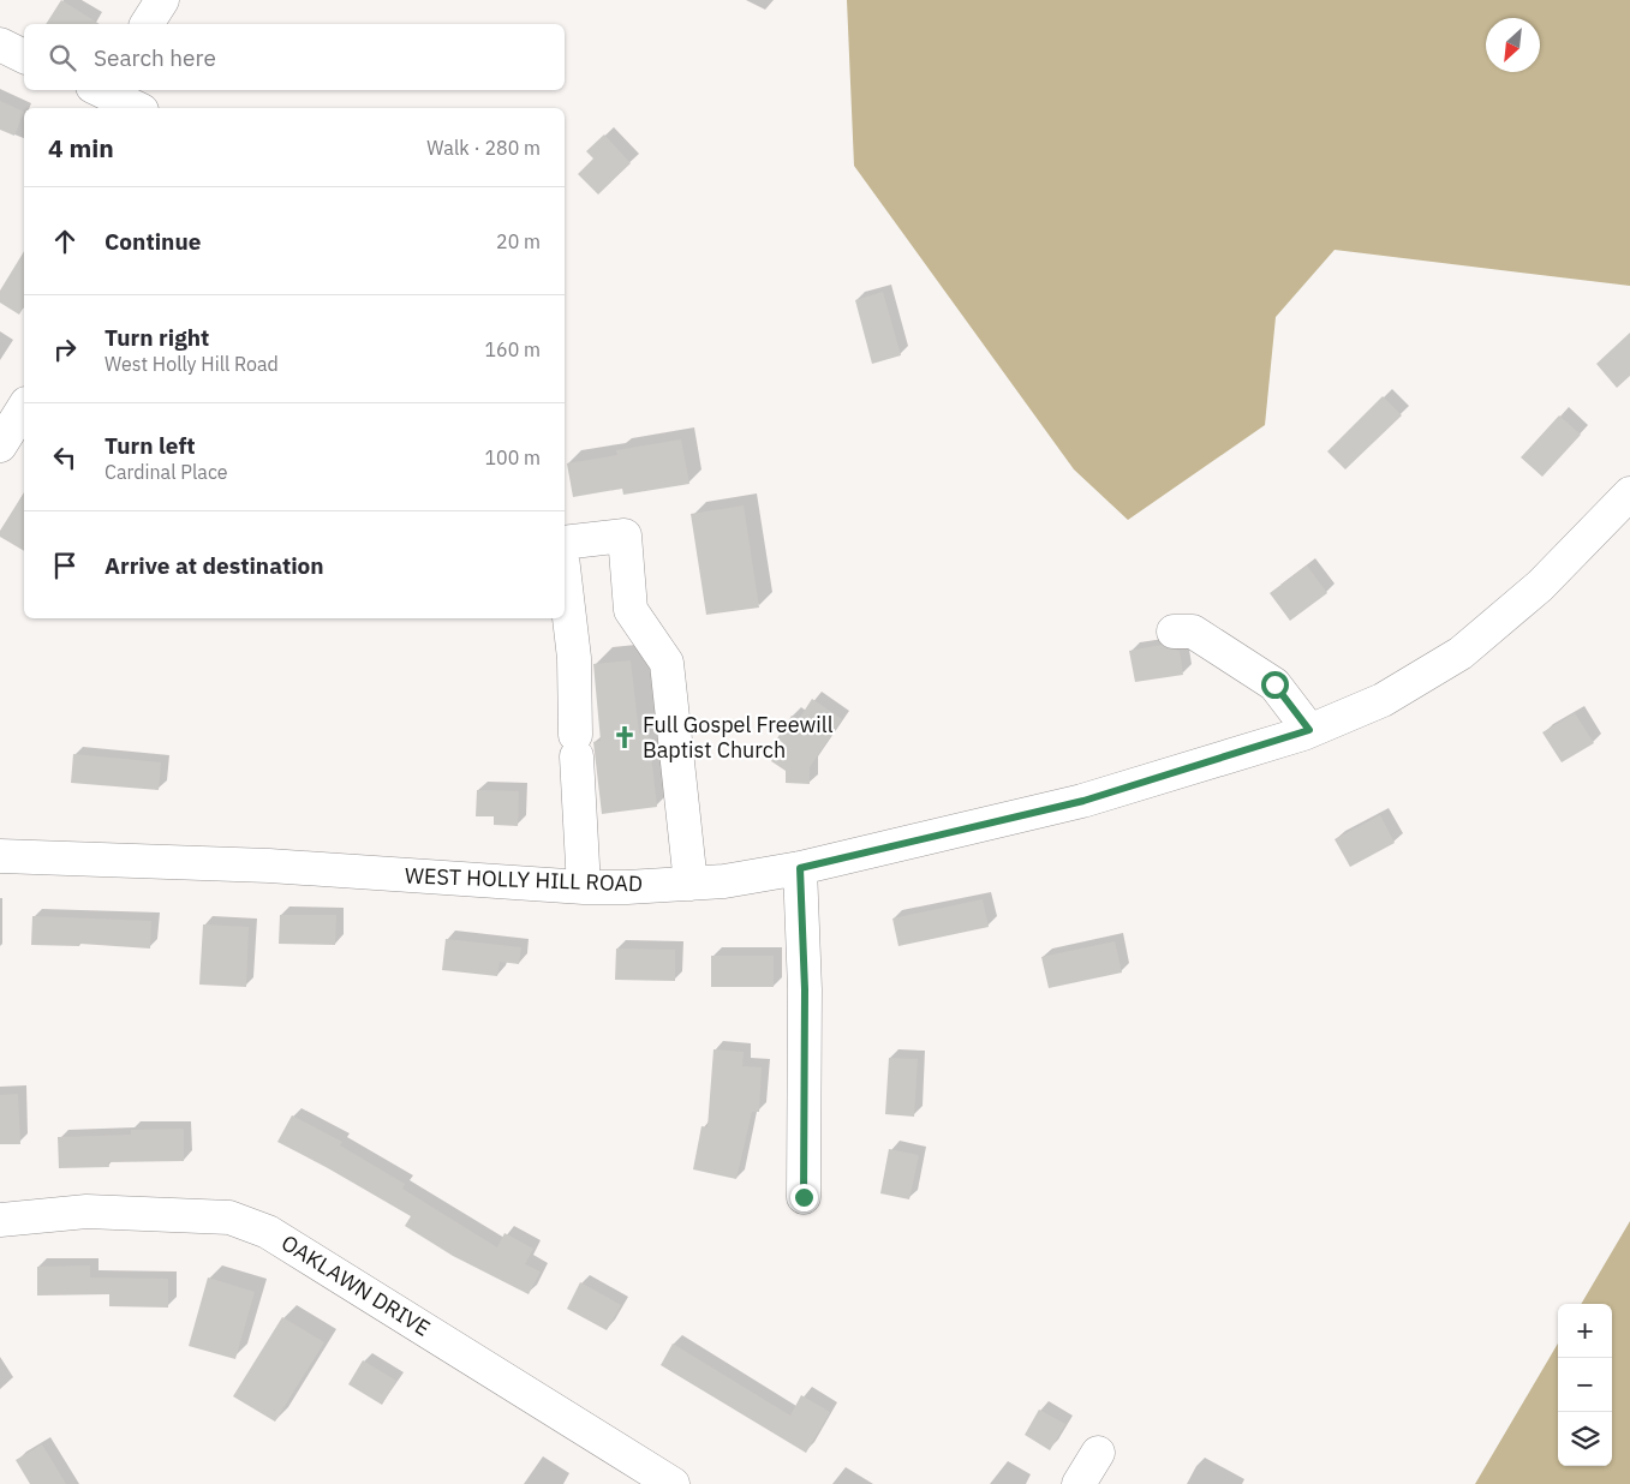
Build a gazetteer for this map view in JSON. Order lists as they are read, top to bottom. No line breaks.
{"streets":{"street":["WEST HOLLY HILL ROAD","OAKLAWN DRIVE"]},"places":{"church":["Full Gospel Freewill Baptist Church"]},"north":"bottom left","page":{"search":"Search here","heading":["4 min","Walk · 280 m"],"list":[["Continue","20 m"],["Turn right","West Holly Hill Road","160 m"],["Turn left","Cardinal Place","100 m"],"Arrive at destination"],"map_buttons":["+","−"]}}
